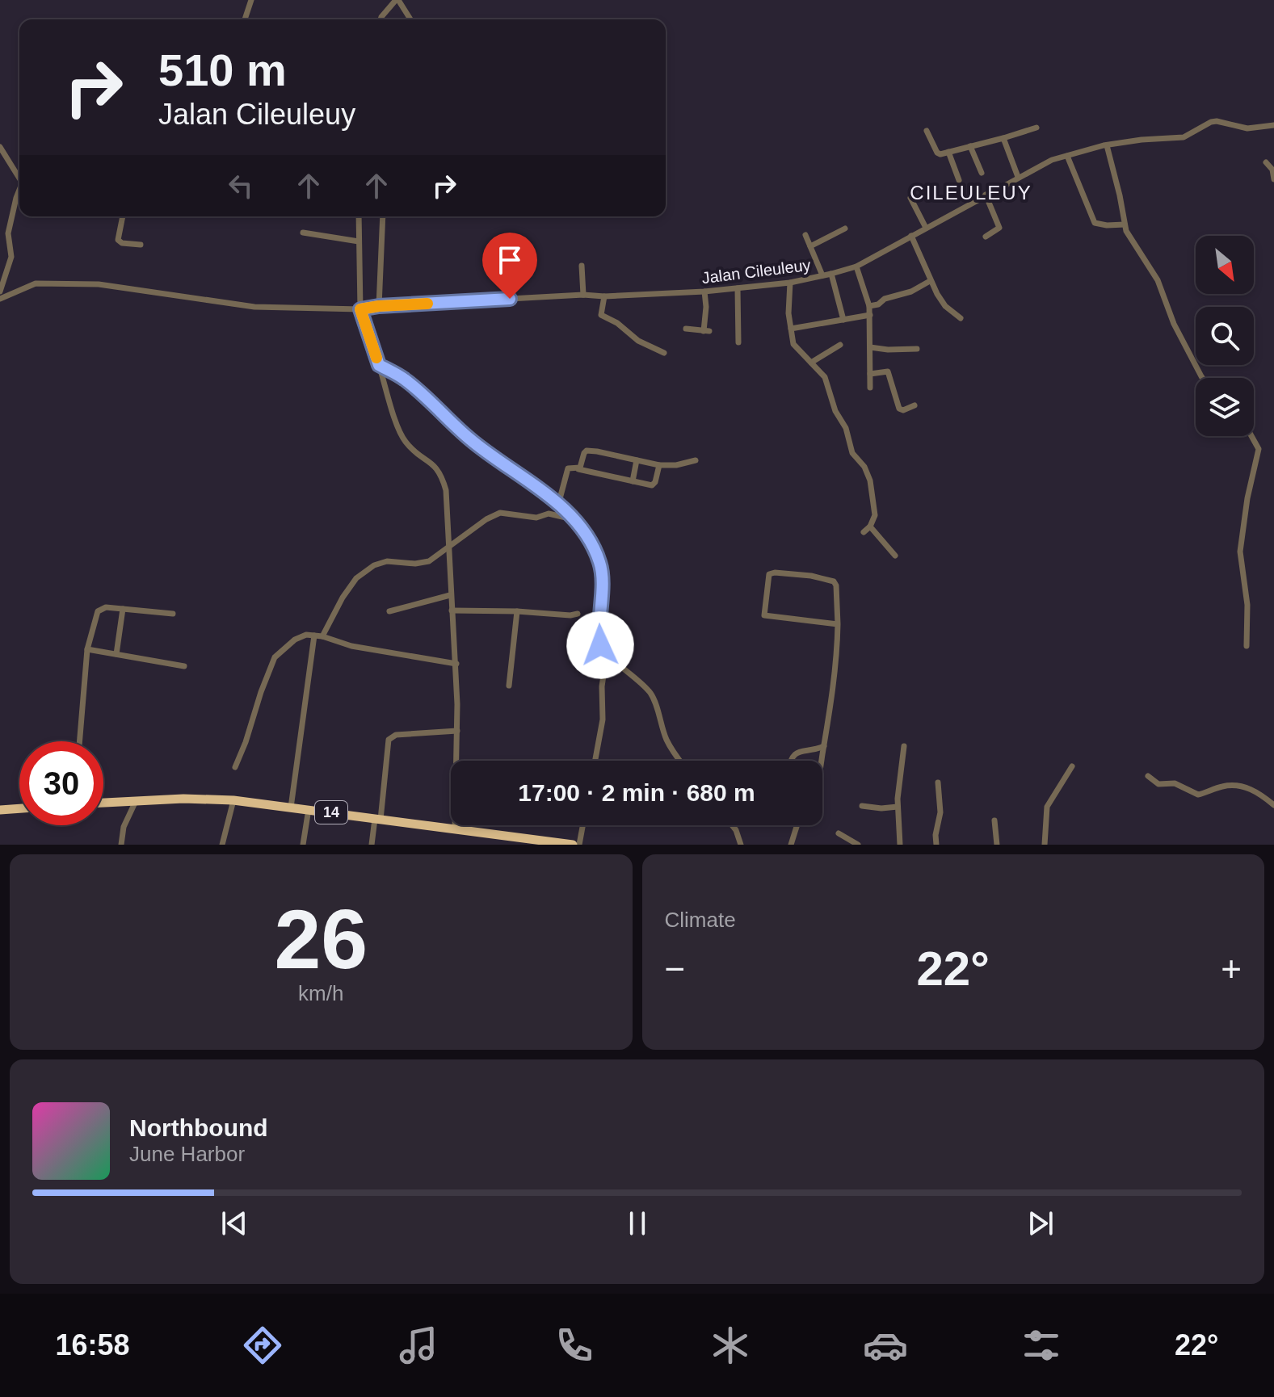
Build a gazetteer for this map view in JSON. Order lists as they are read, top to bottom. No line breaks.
{"streets":{"highway":["14"],"street":["Jalan Cileuleuy"]},"districts":["CILEULEUY"],"north":"bottom right","page":{"turn":["510 m","Jalan Cileuleuy"],"limit":"30","trip":"17:00 · 2 min · 680 m","tile":[["26","km/h"],"Climate"],"heat":["−","22°","+"],"song":["Northbound","June Harbor"],"tabs":["16:58","22°"]}}
